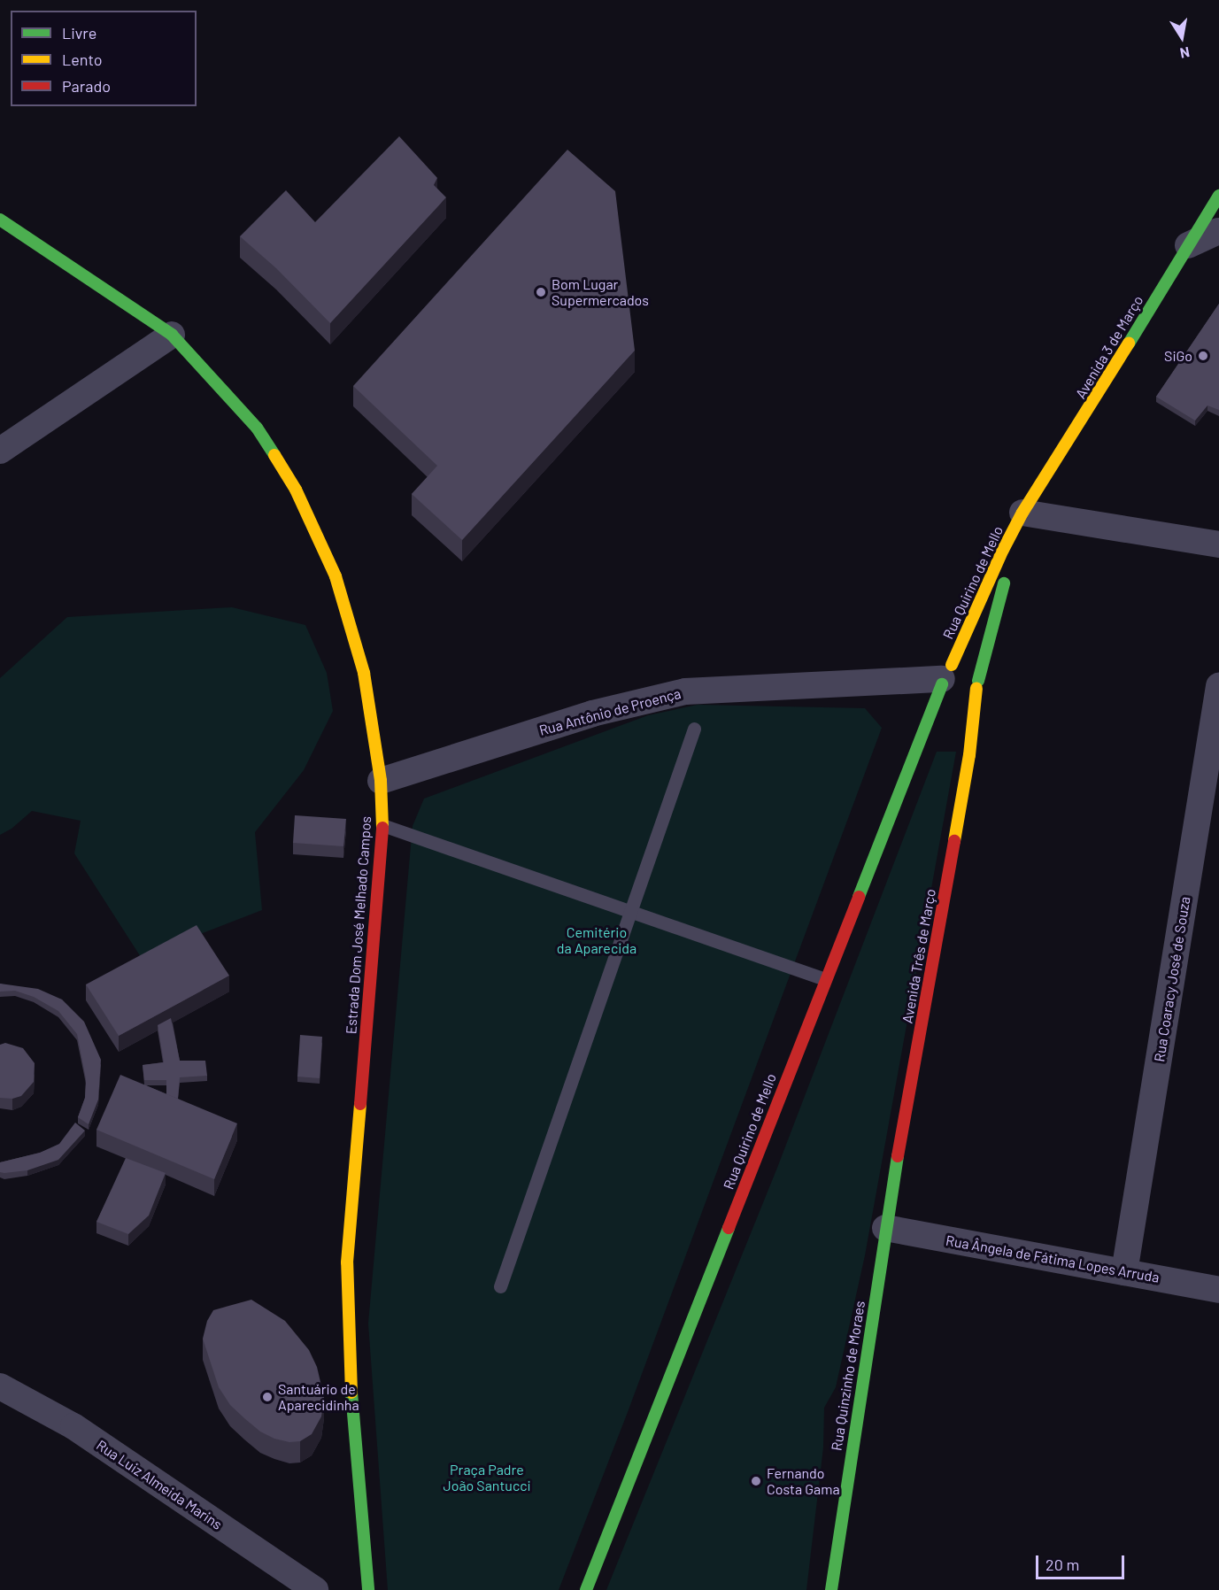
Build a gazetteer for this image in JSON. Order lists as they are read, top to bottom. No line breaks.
{"streets":{"street":["Avenida 3 de Março","Rua Quirino de Mello","Rua Antônio de Proença","Estrada Dom José Melhado Campos","Avenida Três de Março","Rua Coaracy José de Souza","Rua Ângela de Fátima Lopes Arruda","Rua Quinzinho de Moraes","Rua Luiz Almeida Marins"]},"crossings":[["Avenida 3 de Março","Rua Quirino de Mello"],["Avenida 3 de Março","Avenida Três de Março"],["Rua Quirino de Mello","Rua Antônio de Proença"],["Rua Quirino de Mello","Avenida Três de Março"],["Rua Antônio de Proença","Estrada Dom José Melhado Campos"],["Avenida Três de Março","Rua Ângela de Fátima Lopes Arruda"],["Avenida Três de Março","Rua Quinzinho de Moraes"],["Rua Coaracy José de Souza","Rua Ângela de Fátima Lopes Arruda"],["Rua Ângela de Fátima Lopes Arruda","Rua Quinzinho de Moraes"]],"parks":["Cemitério da Aparecida","Praça Padre João Santucci"],"places":["Bom Lugar Supermercados","SiGo","Santuário de Aparecidinha","Fernando Costa Gama"],"legend":["Livre","Lento","Parado"],"scale_bar":"20 m","north":"bottom"}
